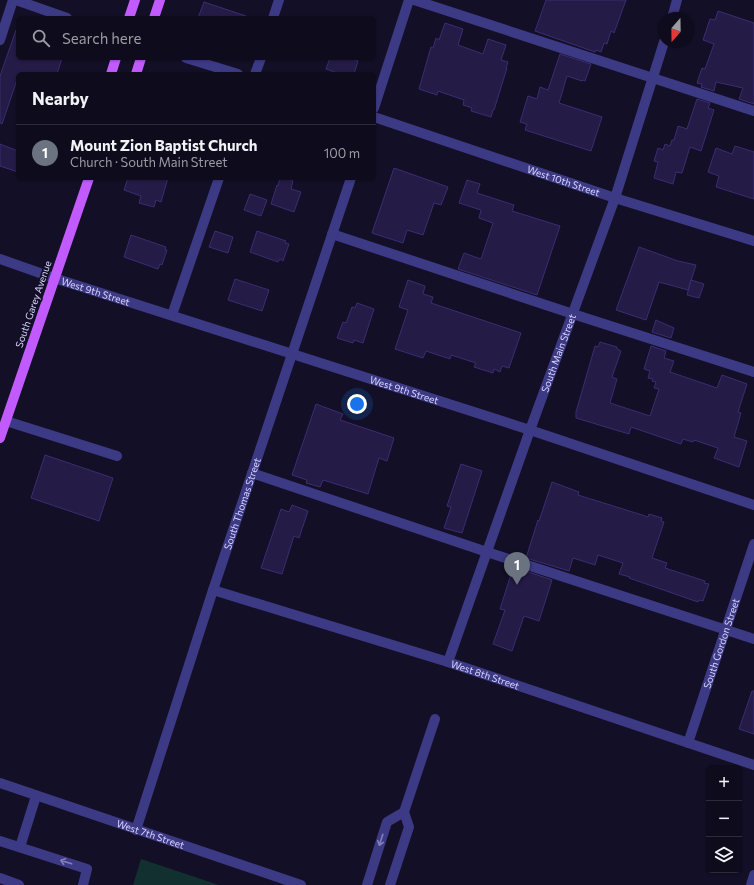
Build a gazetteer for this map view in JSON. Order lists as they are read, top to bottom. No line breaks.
{"streets":{"main road":["South Garey Avenue"],"street":["West 10th Street","West 9th Street","South Main Street","South Thomas Street","South Gordon Street","West 8th Street","West 7th Street"]},"crossings":[["West 10th Street","South Main Street"],["West 9th Street","South Garey Avenue"],["West 9th Street","South Main Street"],["West 9th Street","South Thomas Street"],["South Main Street","West 8th Street"],["South Thomas Street","West 8th Street"],["South Thomas Street","West 7th Street"],["South Gordon Street","West 8th Street"]],"north":"bottom","page":{"search":"Search here","heading":"Nearby","list":[{"mark":"1","name":"Mount Zion Baptist Church","note":"Church · South Main Street","value":"100 m"}],"pins":"1","map_buttons":["+","−"]}}
